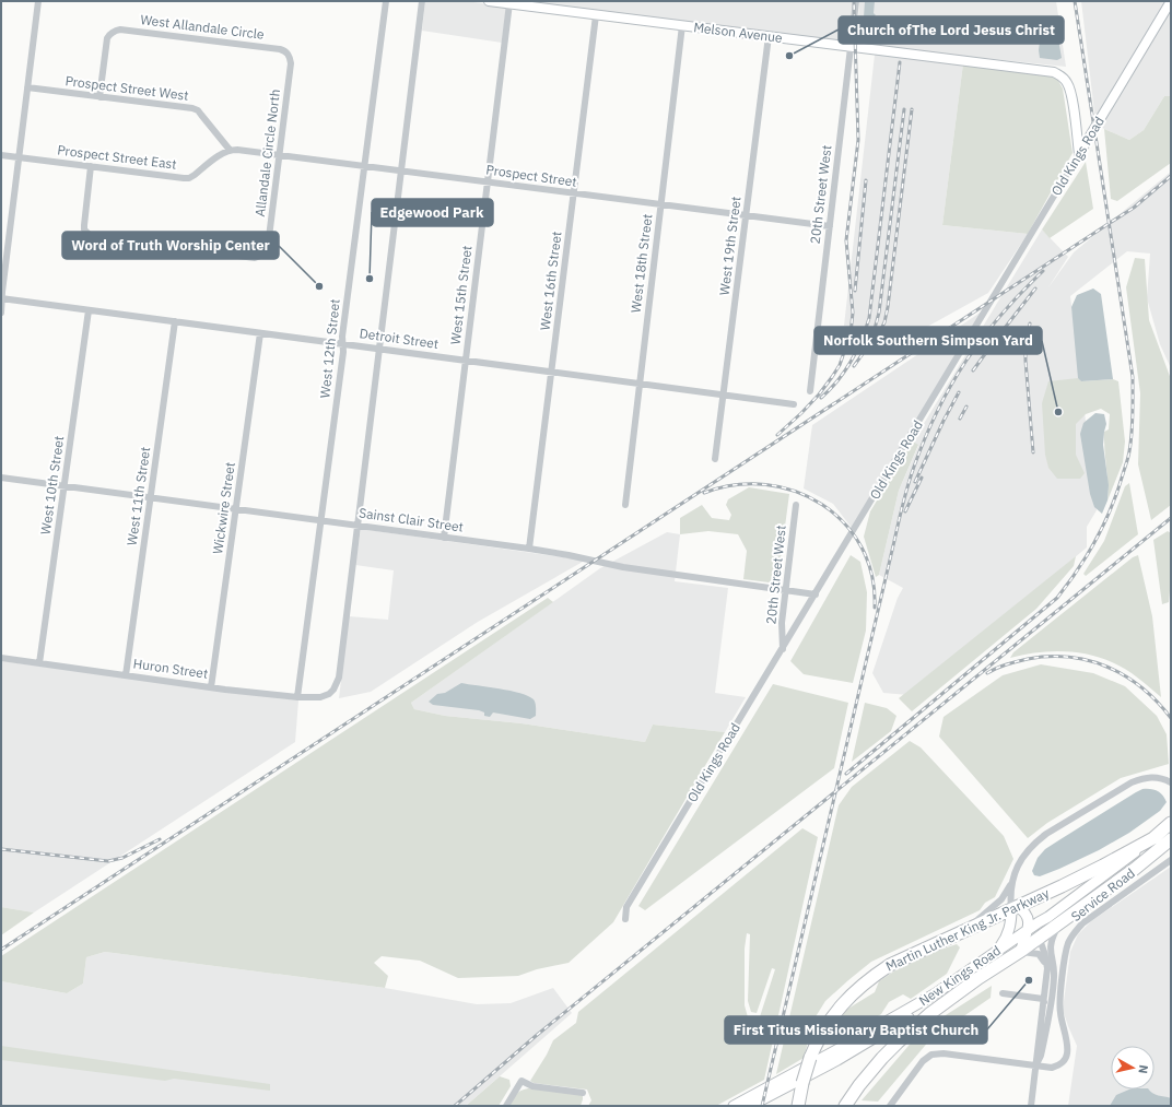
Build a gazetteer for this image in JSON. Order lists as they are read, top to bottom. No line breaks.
{"streets":{"highway":["Martin Luther King Jr. Parkway","New Kings Road"],"street":["West Allandale Circle","Melson Avenue","Prospect Street West","Allandale Circle North","Old Kings Road","Prospect Street East","Prospect Street","20th Street West","West 19th Street","West 18th Street","West 16th Street","West 15th Street","Detroit Street","West 12th Street","West 10th Street","West 11th Street","Wickwire Street","Sainst Clair Street","Huron Street","Service Road"]},"crossings":[["West Allandale Circle","Prospect Street West"],["West Allandale Circle","Allandale Circle North"],["Melson Avenue","Old Kings Road"],["Melson Avenue","20th Street West"],["Melson Avenue","West 19th Street"],["Melson Avenue","West 18th Street"],["Melson Avenue","West 16th Street"],["Melson Avenue","West 15th Street"],["Prospect Street West","Prospect Street East"],["Prospect Street West","Prospect Street"],["Allandale Circle North","Prospect Street East"],["Allandale Circle North","Prospect Street"],["Old Kings Road","20th Street West"],["Old Kings Road","Sainst Clair Street"],["Prospect Street East","Prospect Street"],["Prospect Street","20th Street West"],["Prospect Street","West 19th Street"],["Prospect Street","West 18th Street"],["Prospect Street","West 16th Street"],["Prospect Street","West 15th Street"],["Prospect Street","West 12th Street"],["20th Street West","Sainst Clair Street"],["West 19th Street","Detroit Street"],["West 18th Street","Detroit Street"],["West 16th Street","Detroit Street"],["West 16th Street","Sainst Clair Street"],["West 15th Street","Detroit Street"],["West 15th Street","Sainst Clair Street"],["Detroit Street","West 12th Street"],["Detroit Street","West 10th Street"],["Detroit Street","West 11th Street"],["Detroit Street","Wickwire Street"],["West 12th Street","Sainst Clair Street"],["West 12th Street","Huron Street"],["West 10th Street","Sainst Clair Street"],["West 10th Street","Huron Street"],["West 11th Street","Sainst Clair Street"],["West 11th Street","Huron Street"],["Wickwire Street","Sainst Clair Street"],["Wickwire Street","Huron Street"],["Sainst Clair Street","Huron Street"],["Martin Luther King Jr. Parkway","New Kings Road"]],"places":["Church ofThe Lord Jesus Christ","Edgewood Park","Word of Truth Worship Center","Norfolk Southern Simpson Yard","First Titus Missionary Baptist Church"],"north":"right"}
